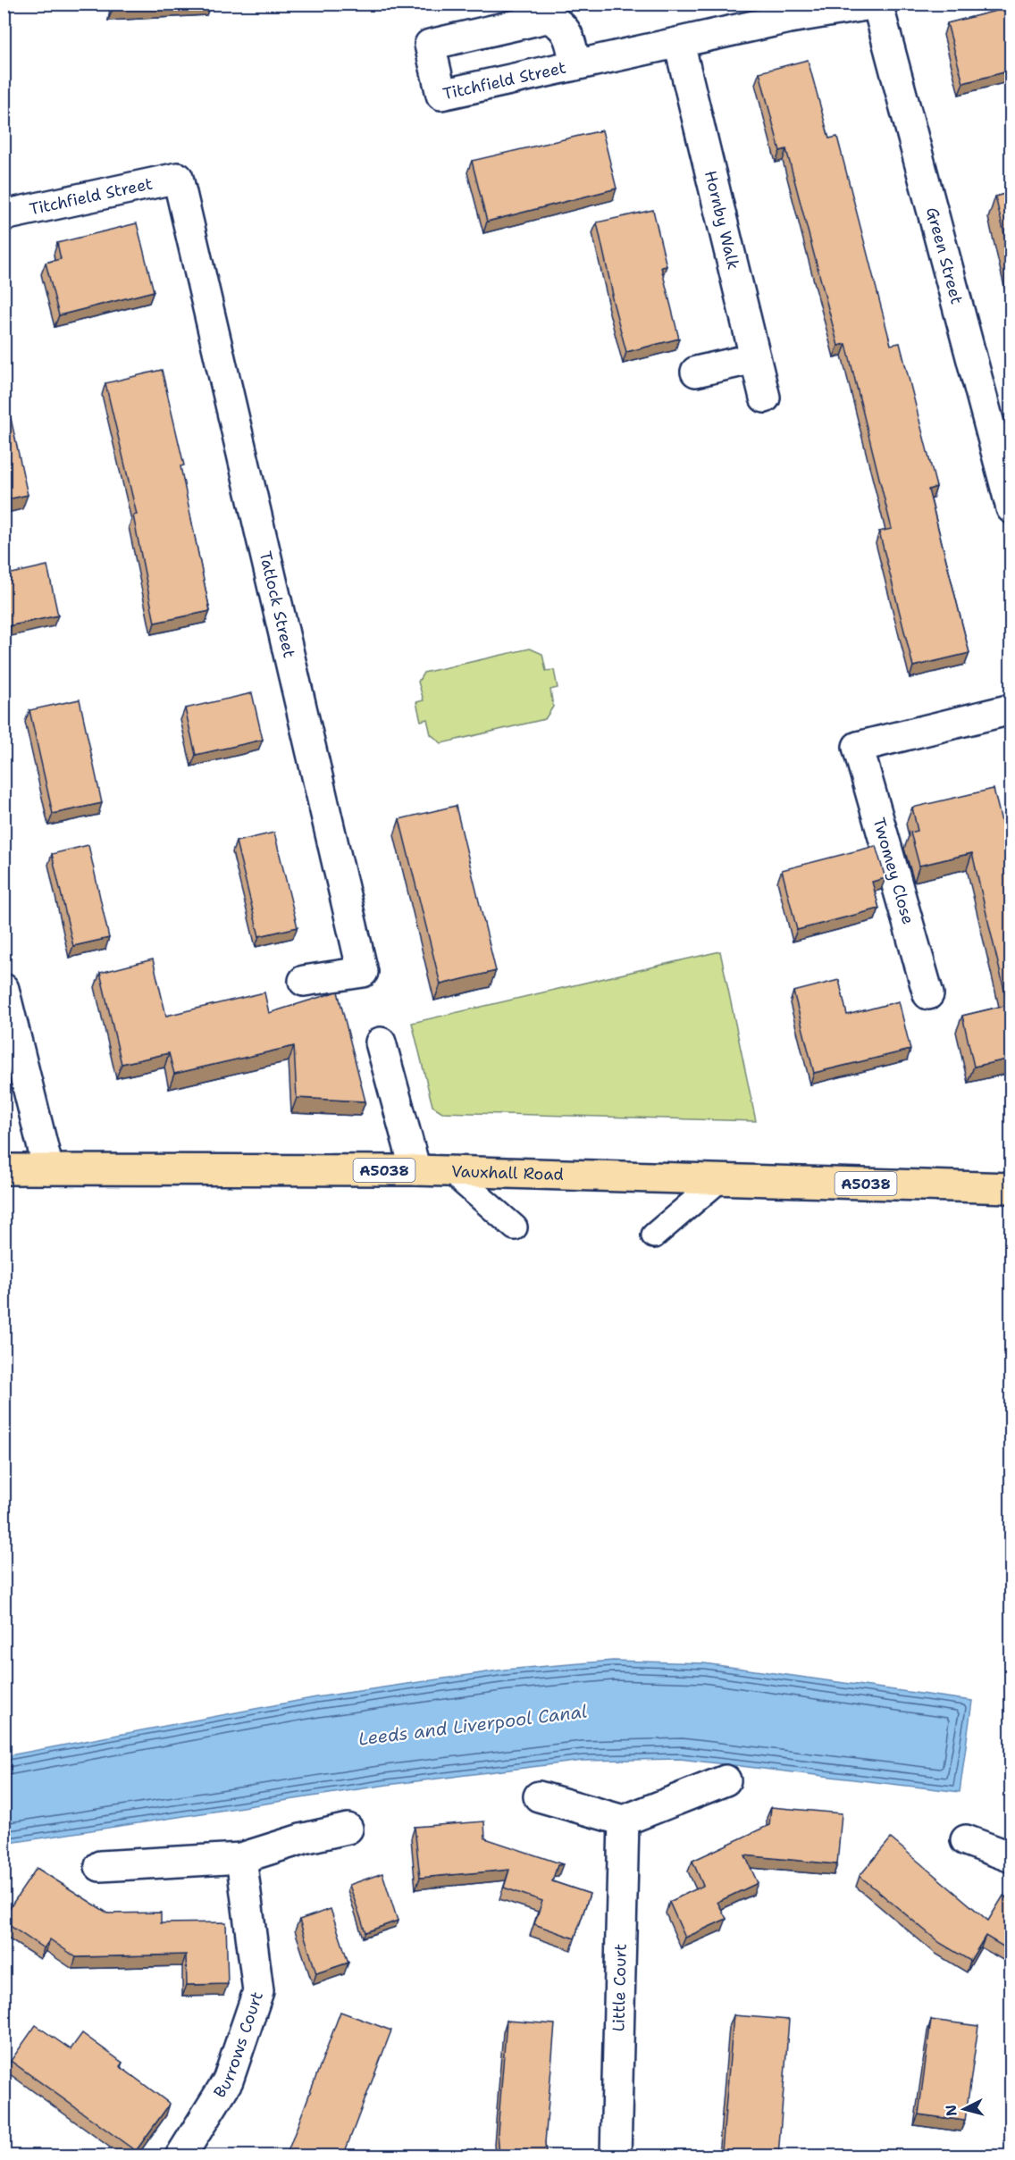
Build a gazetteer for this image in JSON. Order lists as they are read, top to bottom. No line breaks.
{"streets":{"main road":["A5038","Vauxhall Road"],"street":["Titchfield Street","Hornby Walk","Green Street","Tatlock Street","Twomey Close","Little Court","Burrows Court"]},"crossings":[["Titchfield Street","Hornby Walk"],["Titchfield Street","Green Street"],["Titchfield Street","Tatlock Street"]],"water":["Leeds and Liverpool Canal"],"north":"left"}
